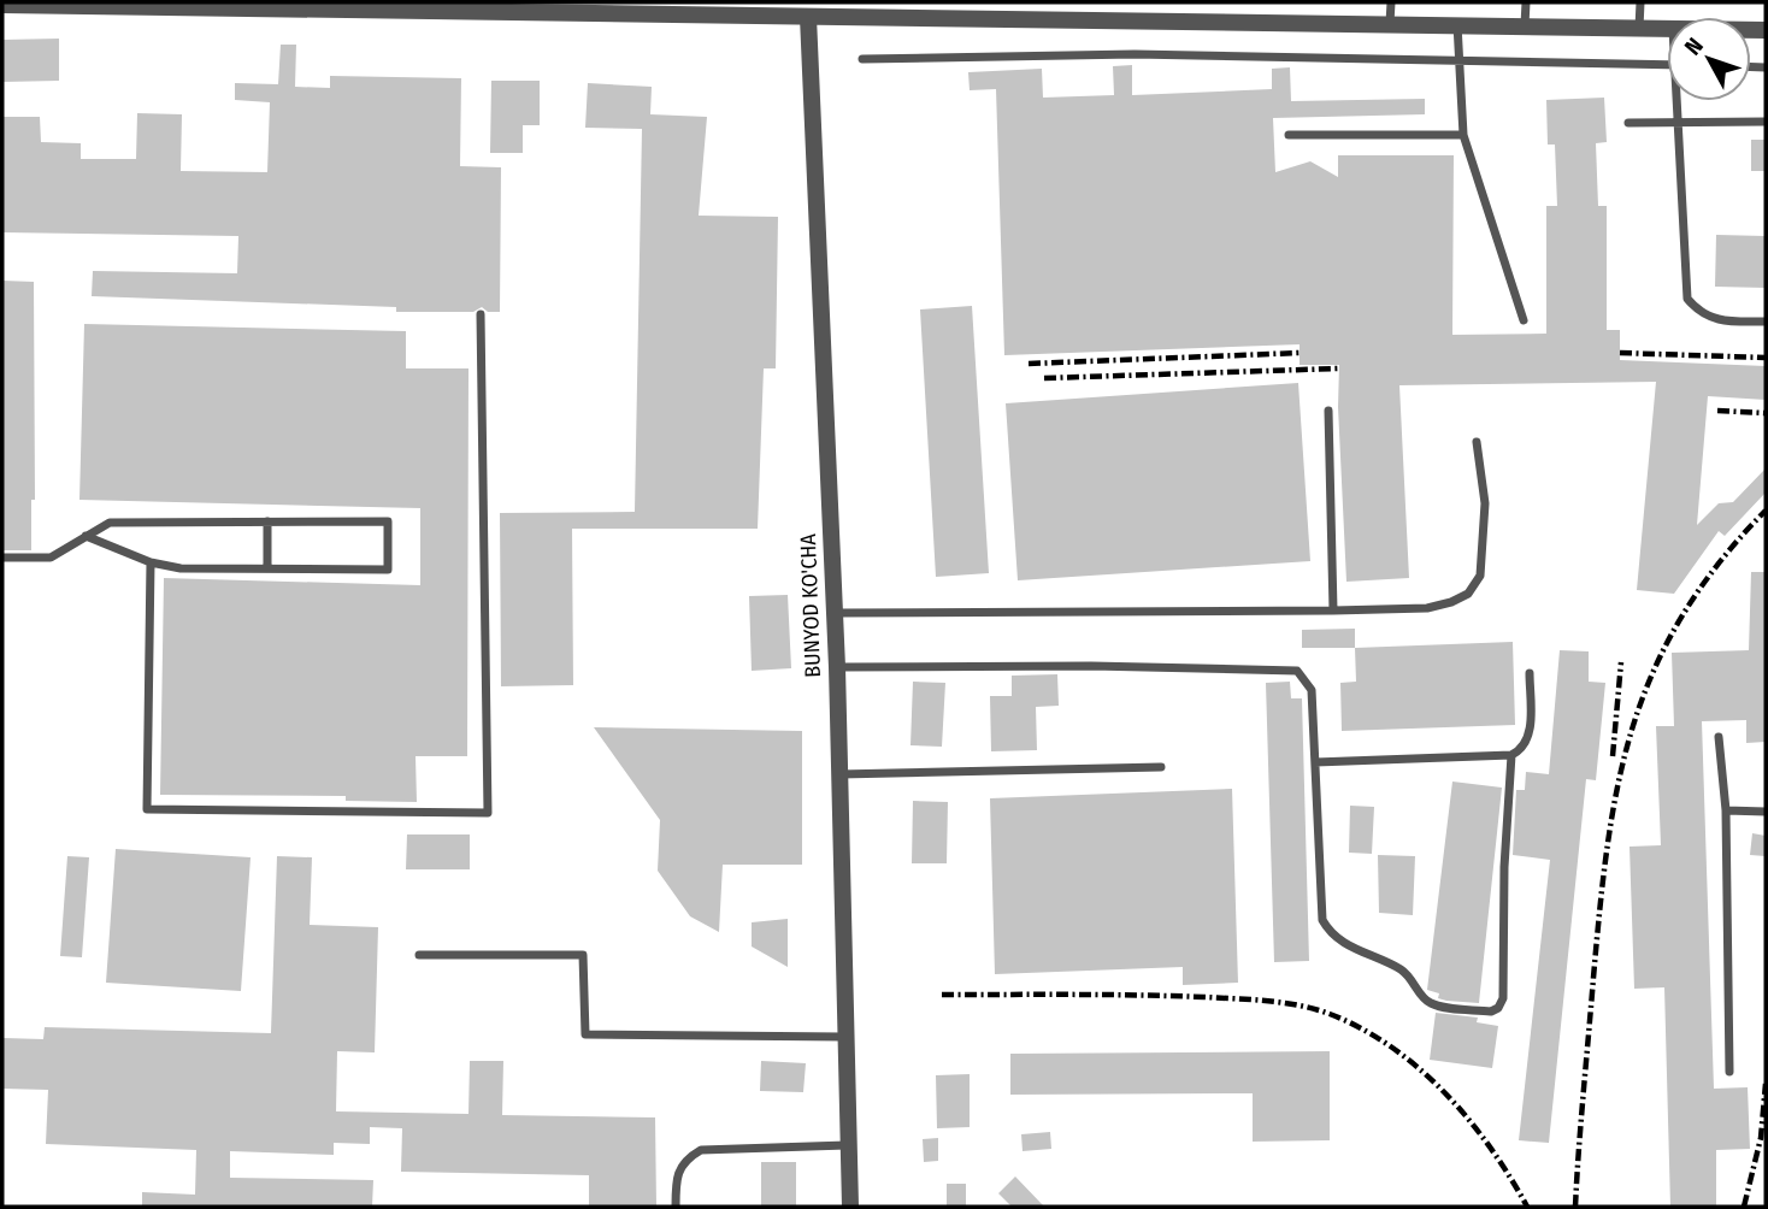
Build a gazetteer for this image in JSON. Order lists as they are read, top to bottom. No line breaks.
{"streets":{"street":["BUNYOD KO'CHA"]},"north":"top left"}
